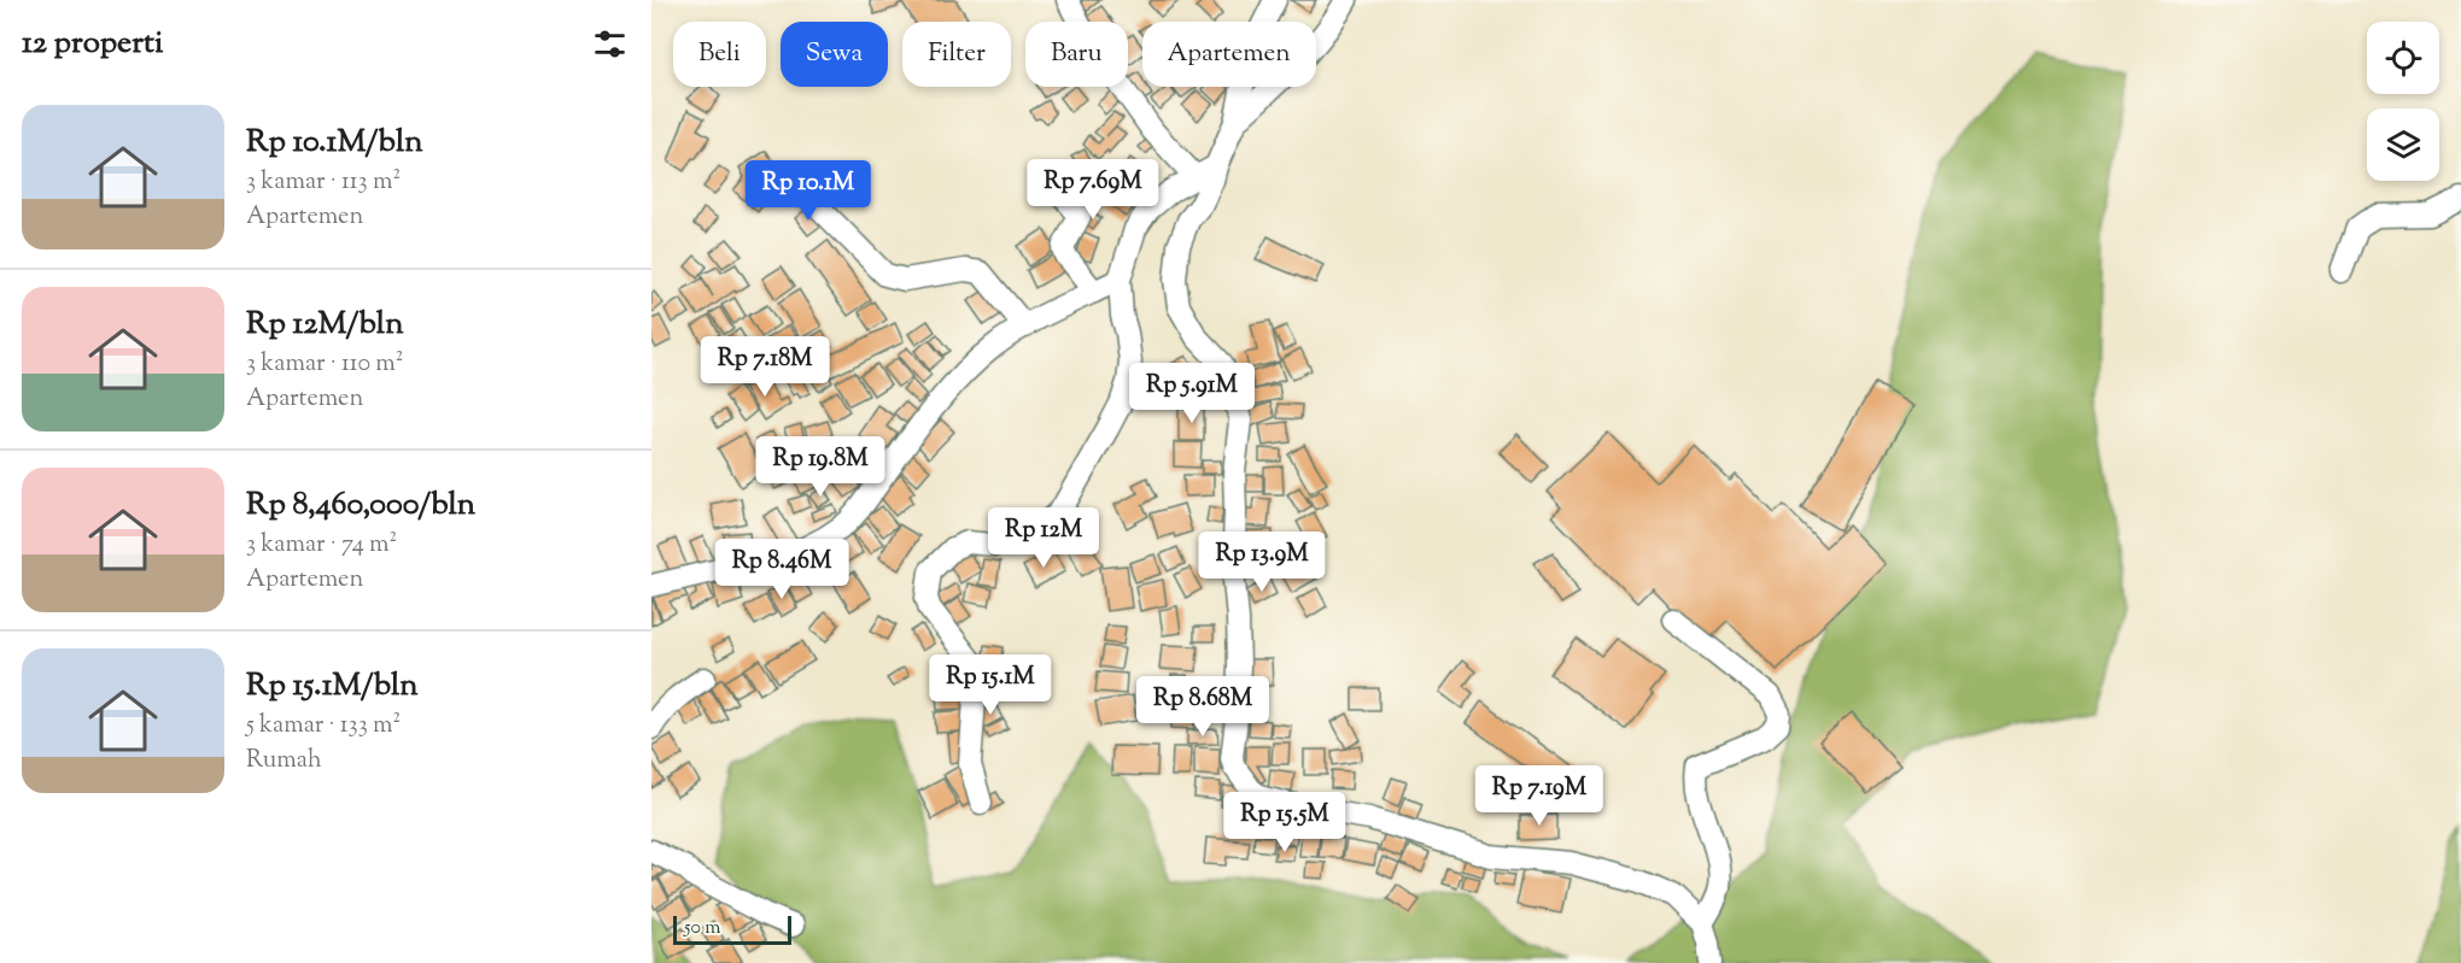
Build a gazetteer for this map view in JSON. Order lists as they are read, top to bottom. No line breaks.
{"scale_bar":"50 m","page":{"heading":"12 properti","chip":["Beli","Sewa","Filter","Baru","Apartemen"],"list":[{"name":"Rp 10.1M/bln","note":"3 kamar · 113 m² · Apartemen"},{"name":"Rp 12M/bln","note":"3 kamar · 110 m² · Apartemen"},{"name":"Rp 8,460,000/bln","note":"3 kamar · 74 m² · Apartemen"},{"name":"Rp 15.1M/bln","note":"5 kamar · 133 m² · Rumah"}],"price":["Rp 7.69M","Rp 10.1M","Rp 7.18M","Rp 5.91M","Rp 19.8M","Rp 12M","Rp 13.9M","Rp 8.46M","Rp 15.1M","Rp 8.68M","Rp 7.19M","Rp 15.5M"],"scale":"50 m"}}
